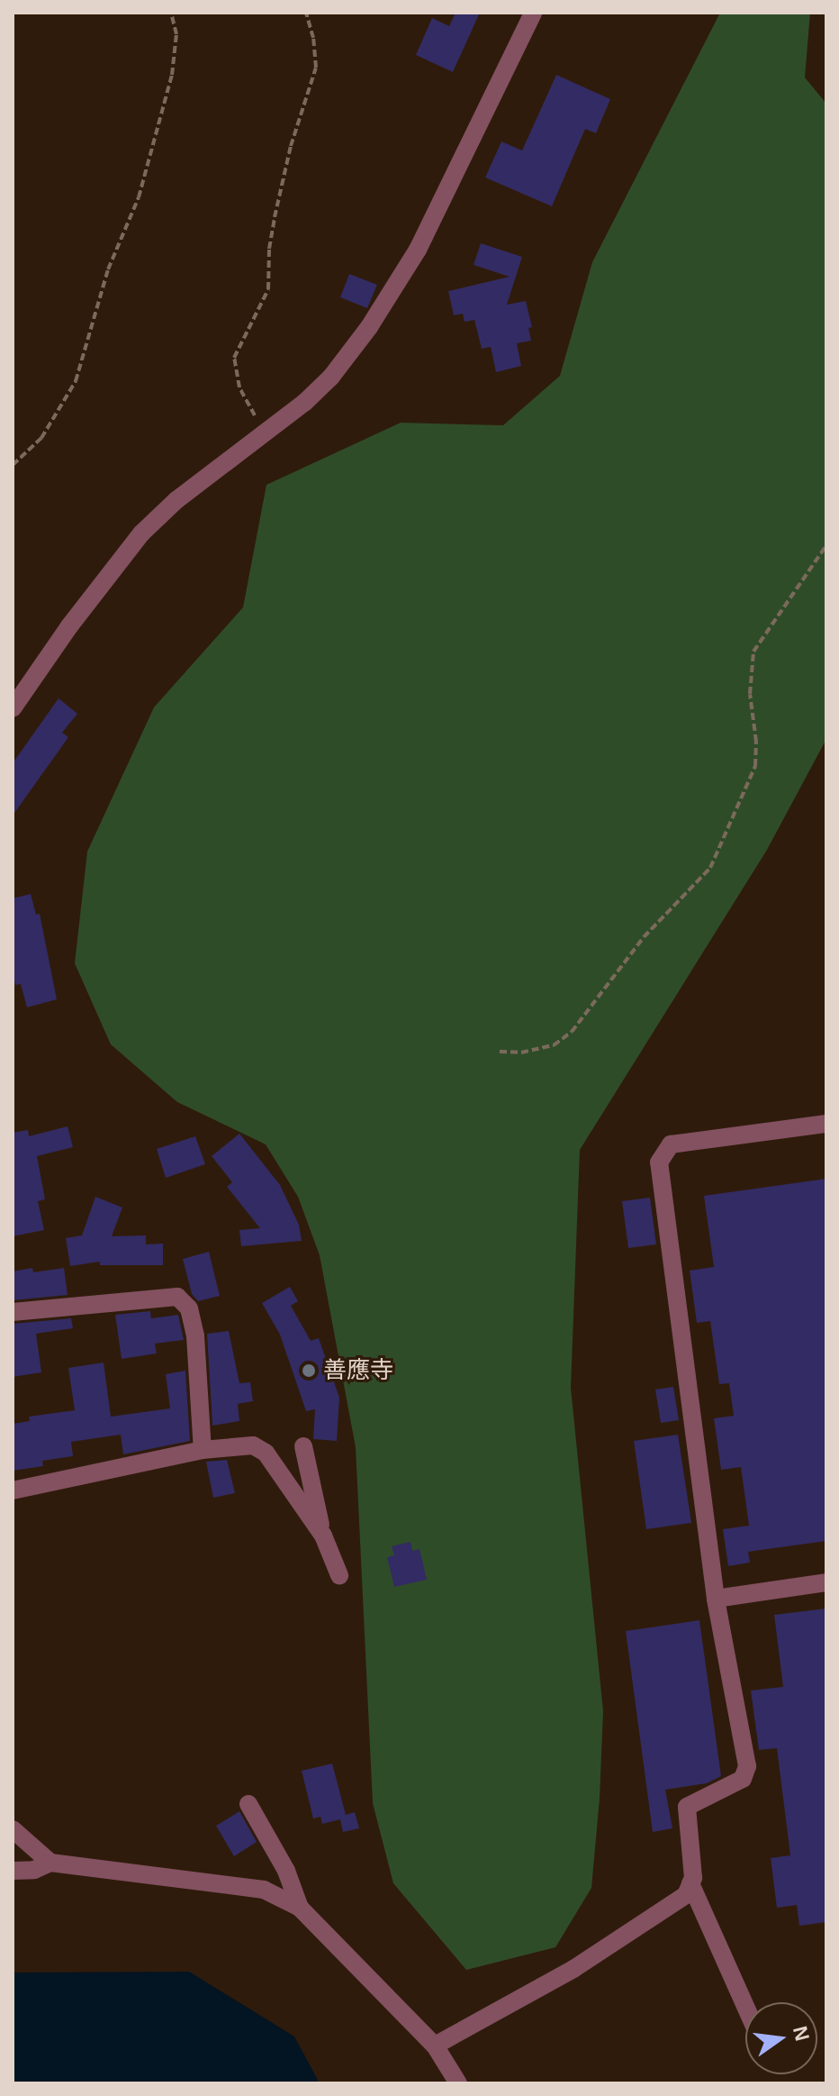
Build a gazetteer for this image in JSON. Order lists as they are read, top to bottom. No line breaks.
{"places":["善應寺"],"north":"right"}
